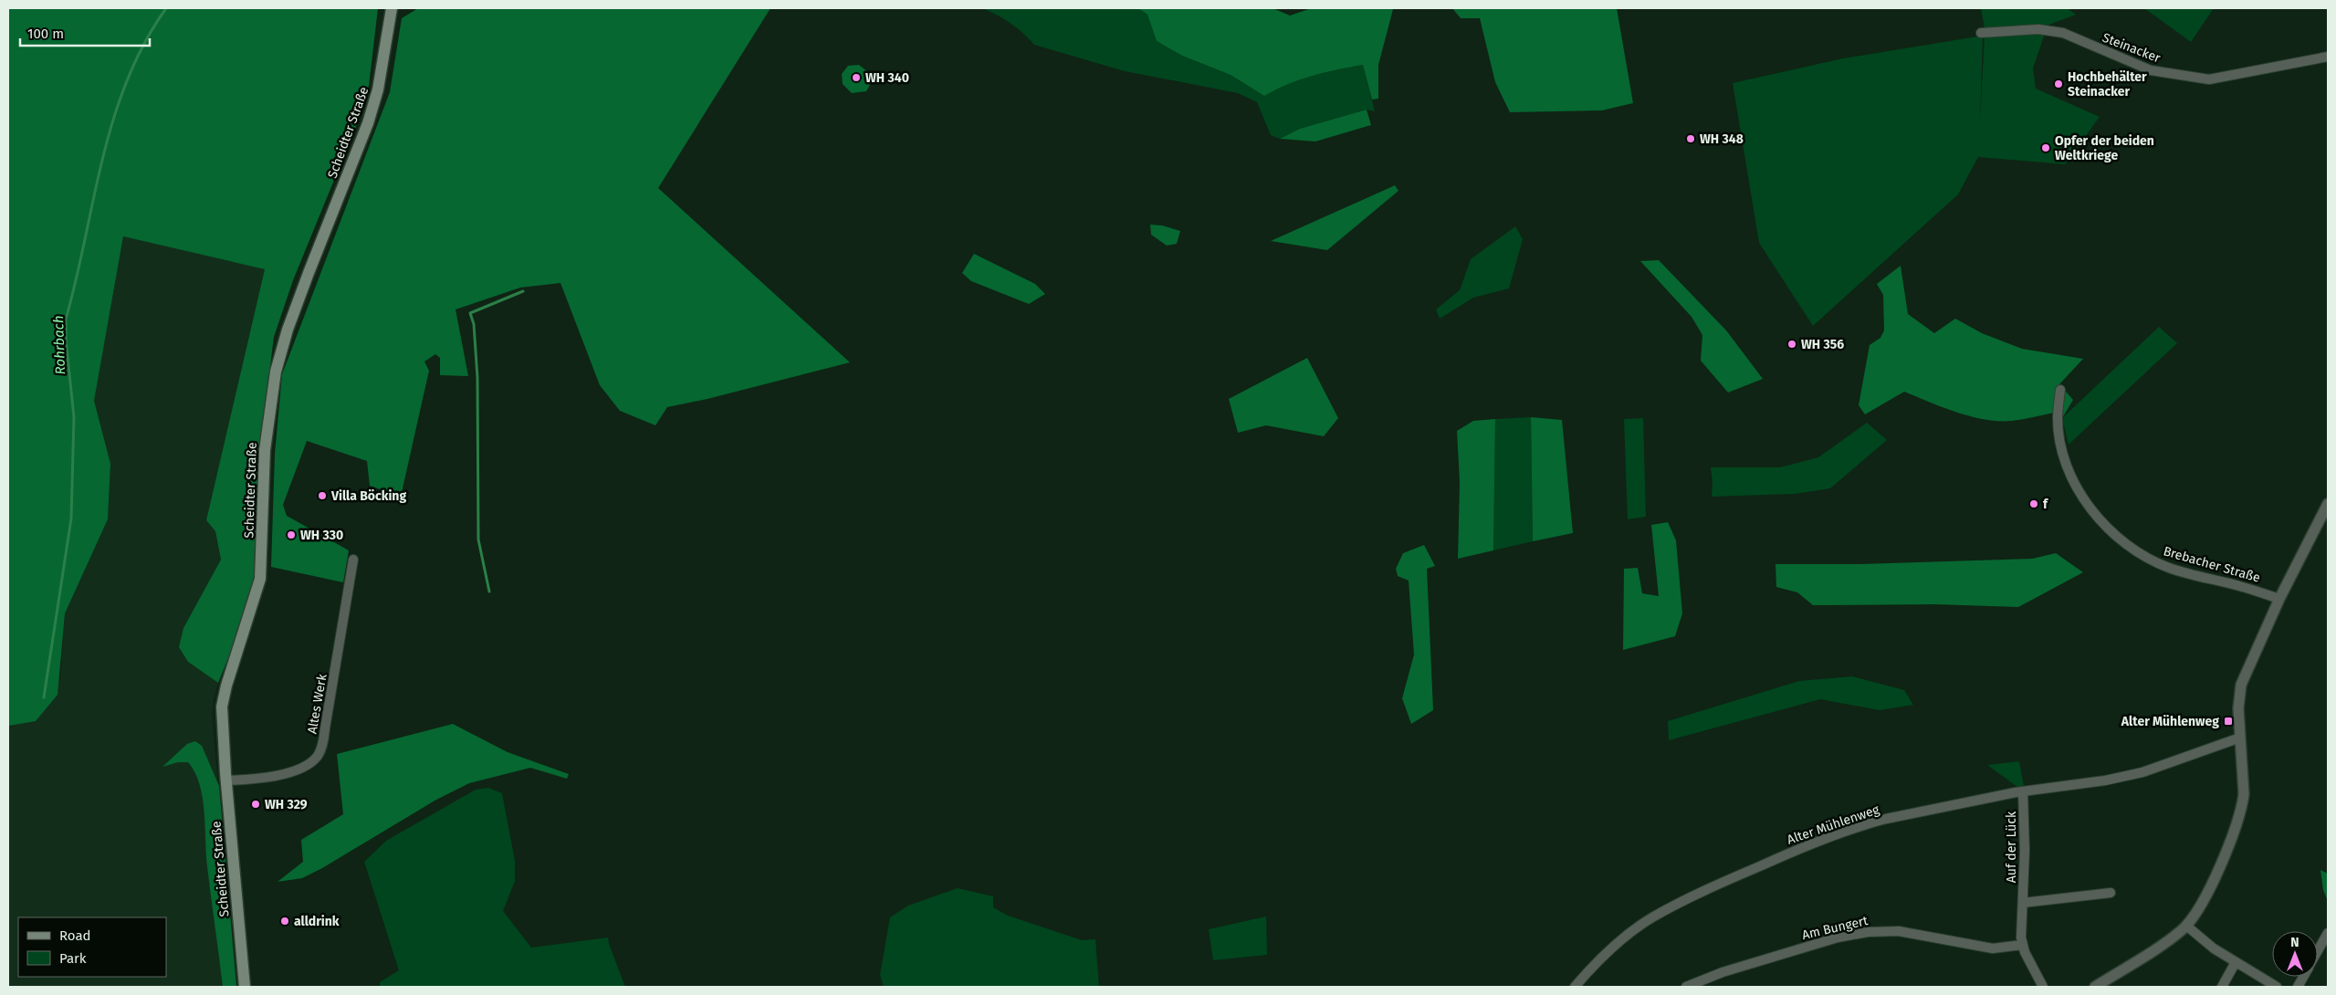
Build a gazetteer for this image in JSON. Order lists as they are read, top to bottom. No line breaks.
{"streets":{"main road":["Scheidter Straße"],"street":["Steinacker","Brebacher Straße","Altes Werk","Alter Mühlenweg","Auf der Lück","Am Bungert"]},"crossings":[["Scheidter Straße","Altes Werk"],["Alter Mühlenweg","Auf der Lück"],["Auf der Lück","Am Bungert"]],"water":["Rohrbach"],"places":{"other":["WH 340","Hochbehälter Steinacker","WH 348","Opfer der beiden Weltkriege","WH 356","Villa Böcking","f","WH 330","WH 329","alldrink"],"transit":["Alter Mühlenweg"]},"legend":["Road","Park"],"scale_bar":"100 m","north":"top"}
